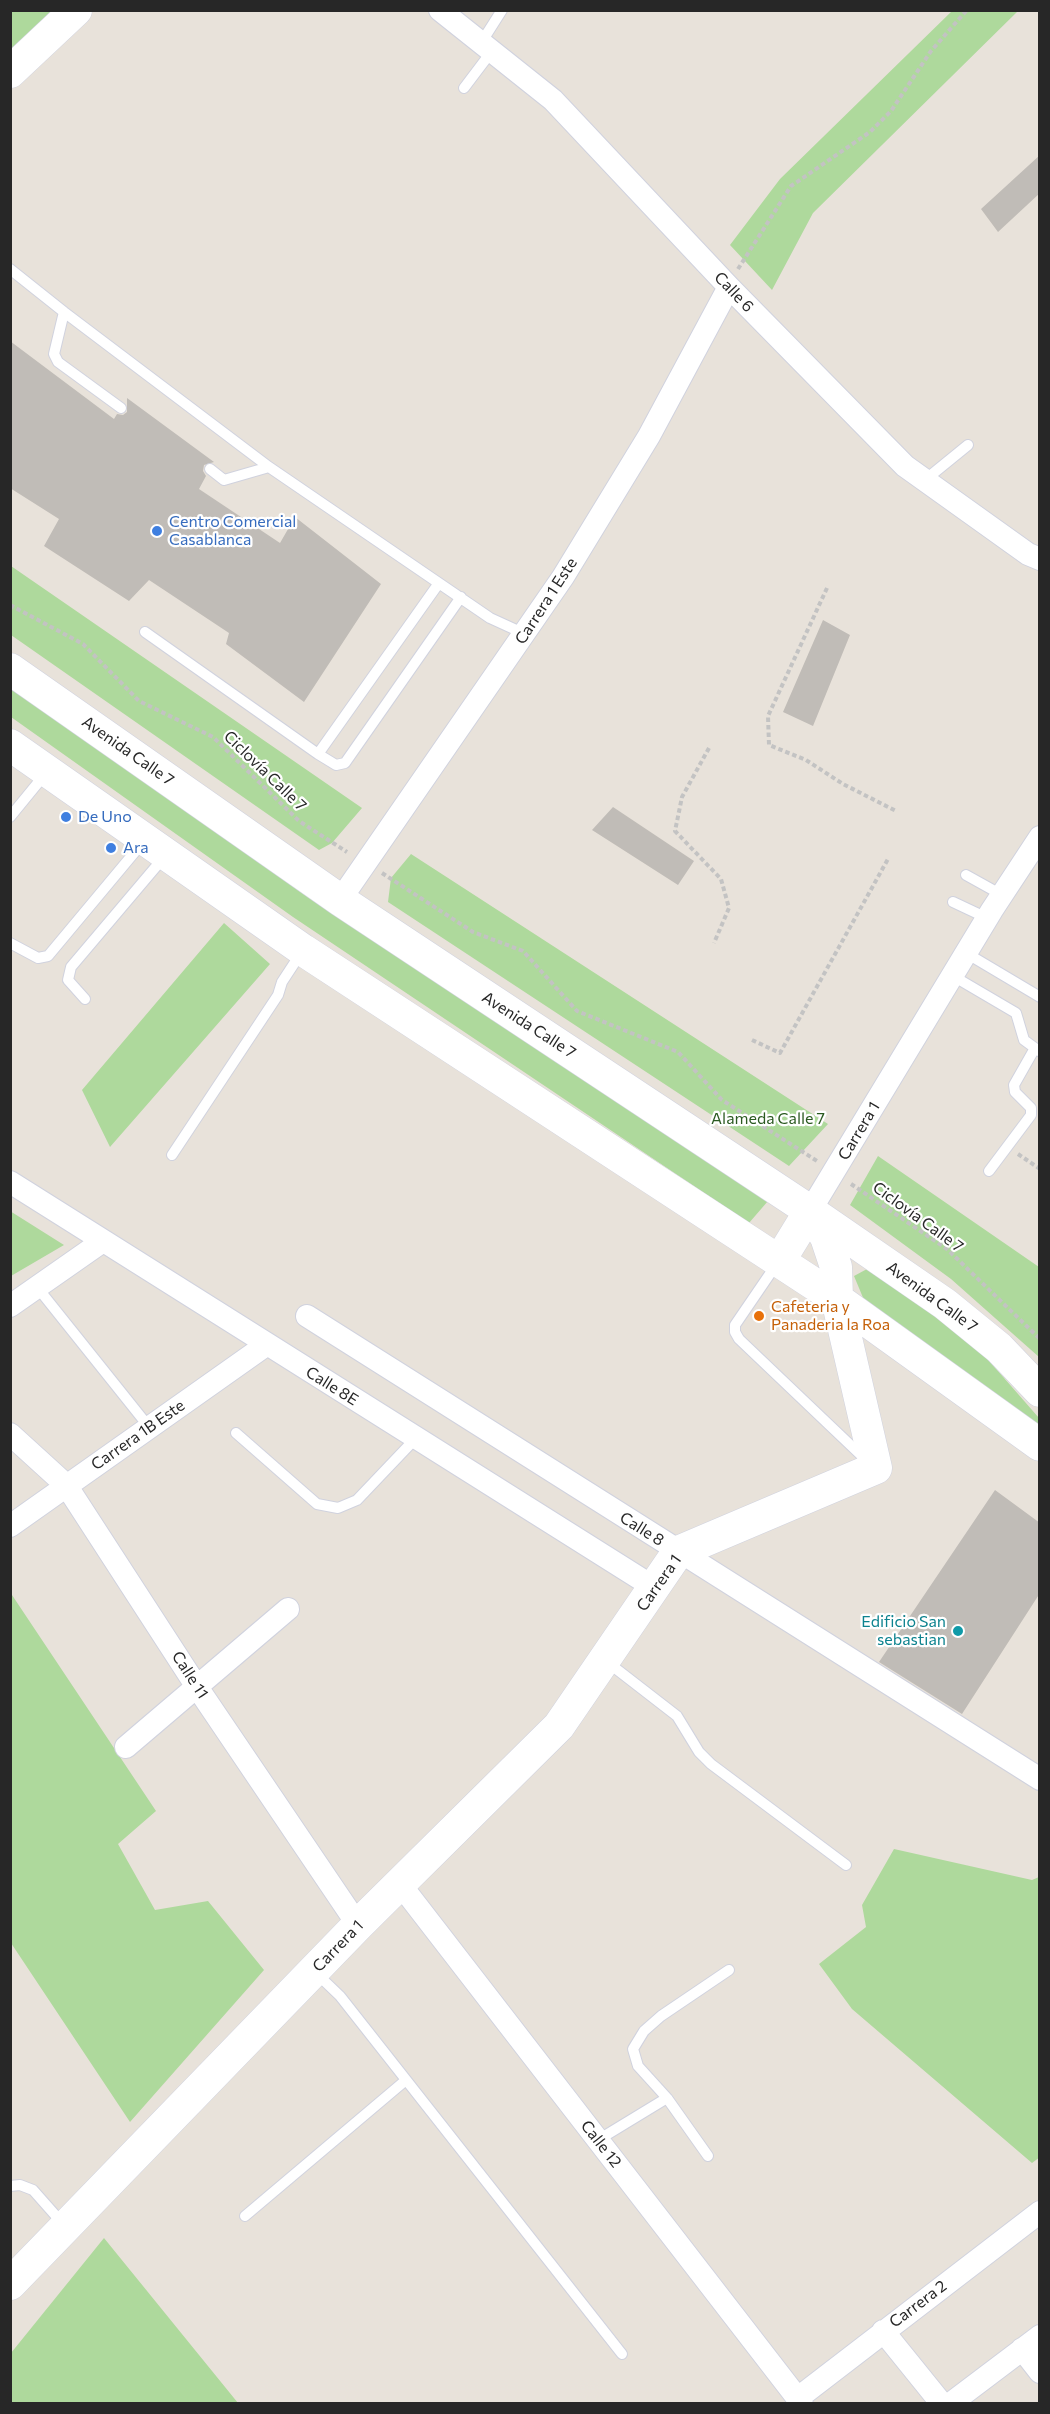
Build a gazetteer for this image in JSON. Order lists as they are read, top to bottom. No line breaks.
{"streets":{"main road":["Avenida Calle 7","Carrera 1"],"street":["Calle 6","Carrera 1 Este","Calle 8E","Carrera 1B Este","Calle 8","Calle 11","Calle 12","Carrera 2"],"path":["Ciclovía Calle 7"]},"crossings":[["Calle 6","Carrera 1 Este"],["Carrera 1 Este","Avenida Calle 7"],["Avenida Calle 7","Carrera 1"],["Carrera 1","Calle 8E"],["Carrera 1","Calle 8"],["Carrera 1","Calle 11"],["Carrera 1","Calle 12"],["Calle 8E","Carrera 1B Este"],["Carrera 1B Este","Calle 11"],["Calle 12","Carrera 2"]],"parks":["Alameda Calle 7"],"places":["Centro Comercial Casablanca","De Uno","Ara","Cafeteria y Panaderia la Roa","Edificio San sebastian"]}
